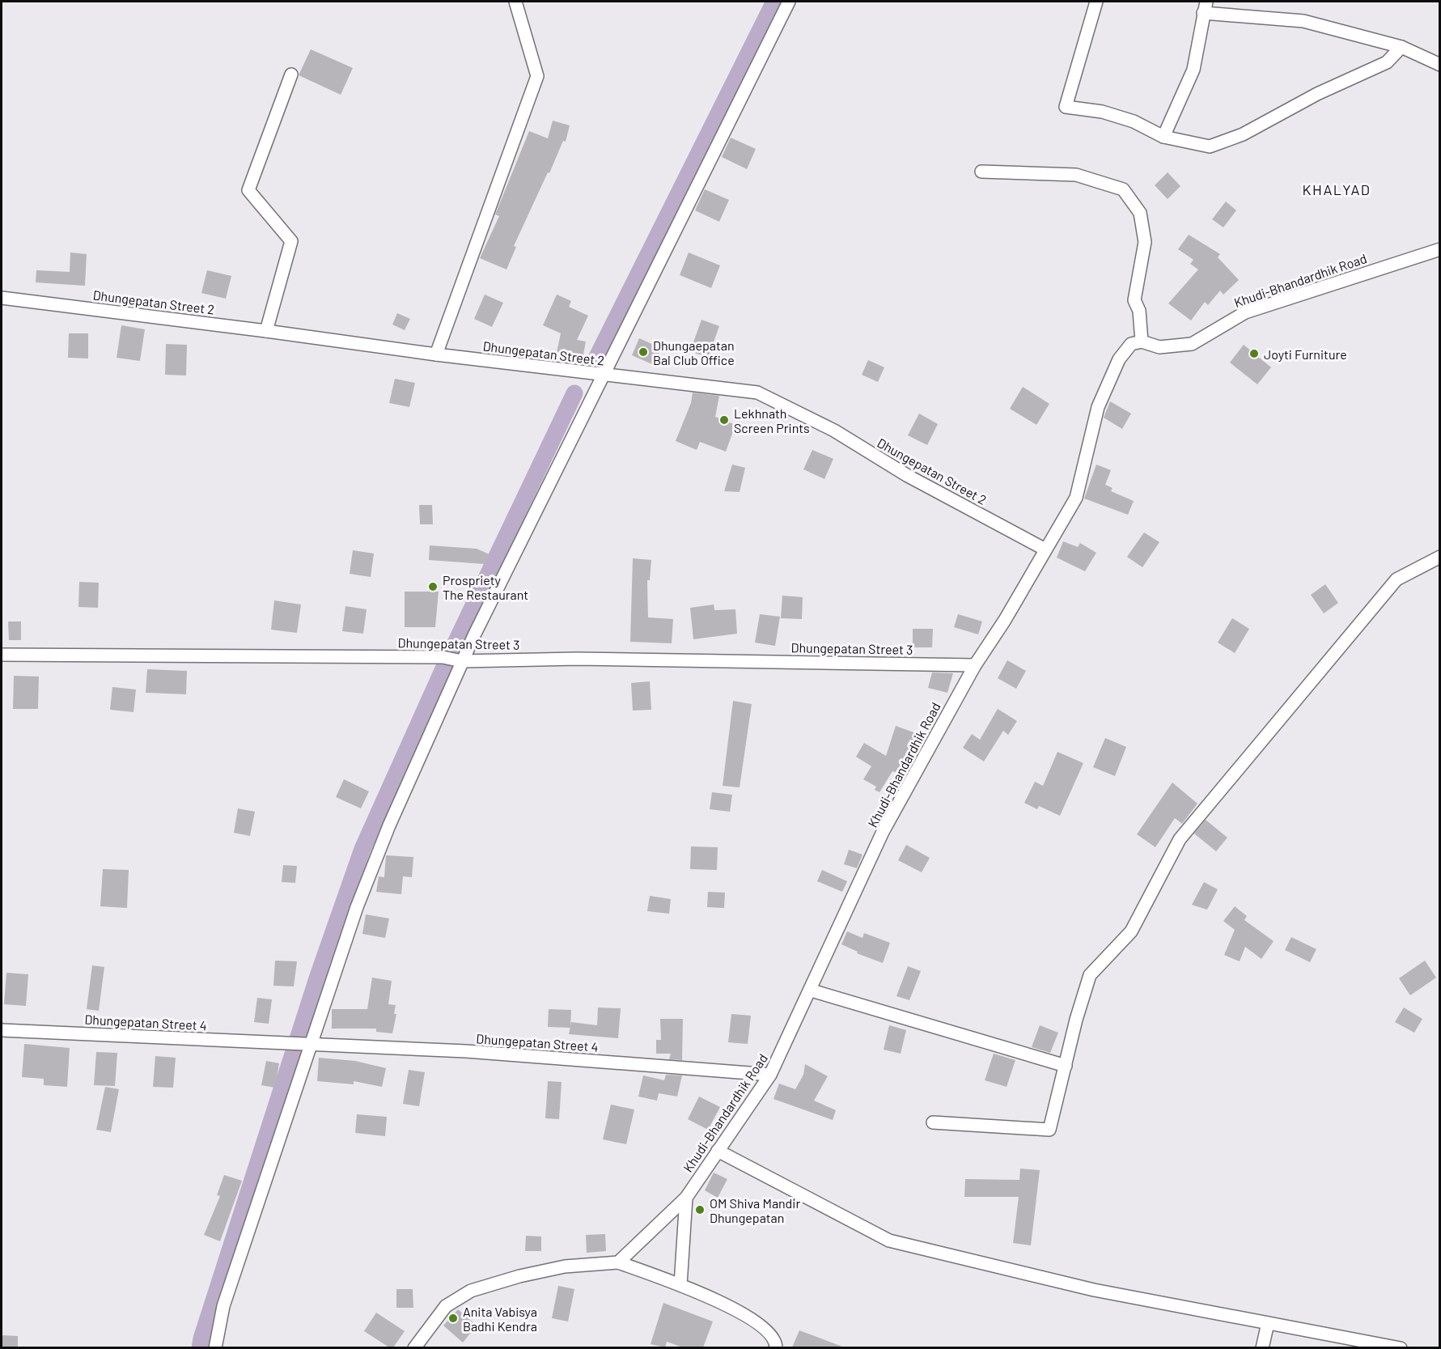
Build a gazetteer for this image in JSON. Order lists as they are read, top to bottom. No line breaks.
{"streets":{"street":["Khudi-Bhandardhik Road","Dhungepatan Street 2","Dhungepatan Street 3","Dhungepatan Street 4"]},"crossings":[["Khudi-Bhandardhik Road","Dhungepatan Street 2"],["Khudi-Bhandardhik Road","Dhungepatan Street 3"],["Khudi-Bhandardhik Road","Dhungepatan Street 4"]],"districts":["KHALYAD"],"places":["Dhungaepatan Bal Club Office","Joyti Furniture","Lekhnath Screen Prints","Prospriety The Restaurant","OM Shiva Mandir Dhungepatan","Anita Vabisya Badhi Kendra"]}
